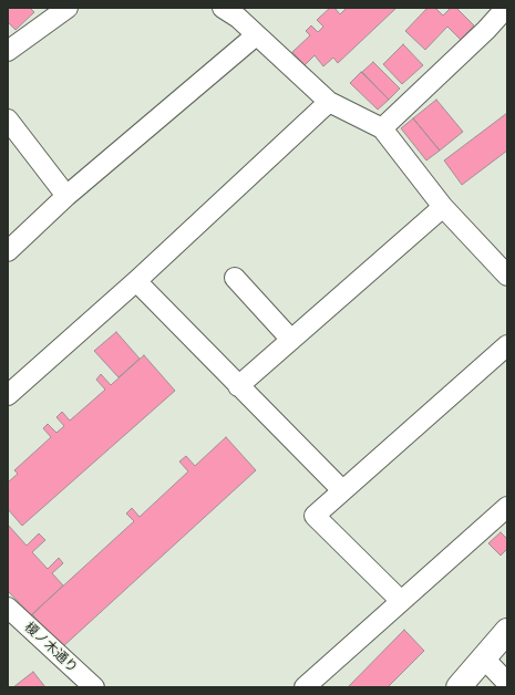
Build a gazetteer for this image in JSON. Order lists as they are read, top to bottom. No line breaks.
{"streets":{"street":["榎ノ木通り"]}}
